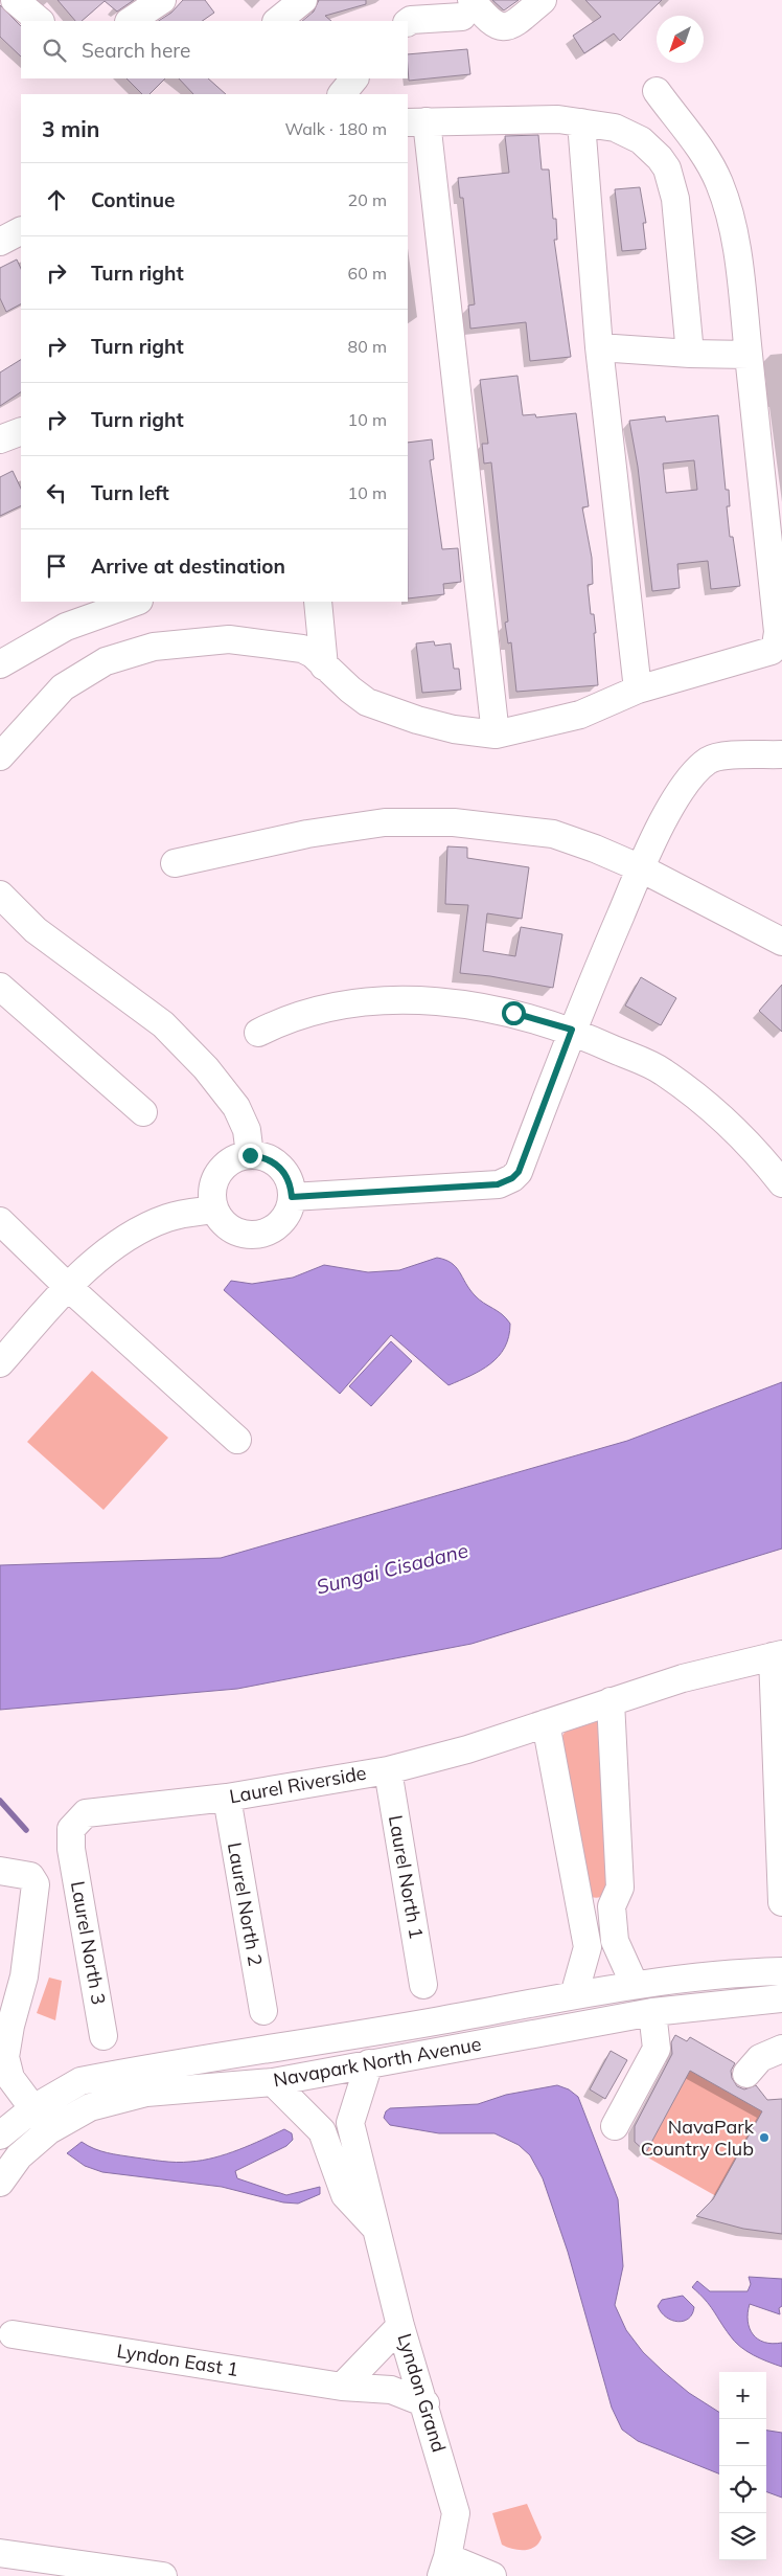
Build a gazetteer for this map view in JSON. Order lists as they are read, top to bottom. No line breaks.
{"streets":{"street":["Laurel Riverside","Laurel North 1","Laurel North 2","Laurel North 3","Navapark North Avenue","Lyndon East 1","Lyndon Grand"]},"crossings":[["Laurel Riverside","Laurel North 1"],["Laurel Riverside","Laurel North 2"],["Laurel Riverside","Laurel North 3"],["Navapark North Avenue","Lyndon Grand"],["Lyndon East 1","Lyndon Grand"]],"water":["Sungai Cisadane"],"places":["NavaPark Country Club"],"north":"bottom left","page":{"search":"Search here","heading":["3 min","Walk · 180 m"],"list":[["Continue","20 m"],["Turn right","60 m"],["Turn right","80 m"],["Turn right","10 m"],["Turn left","10 m"],"Arrive at destination"],"map_buttons":["+","−"]}}
